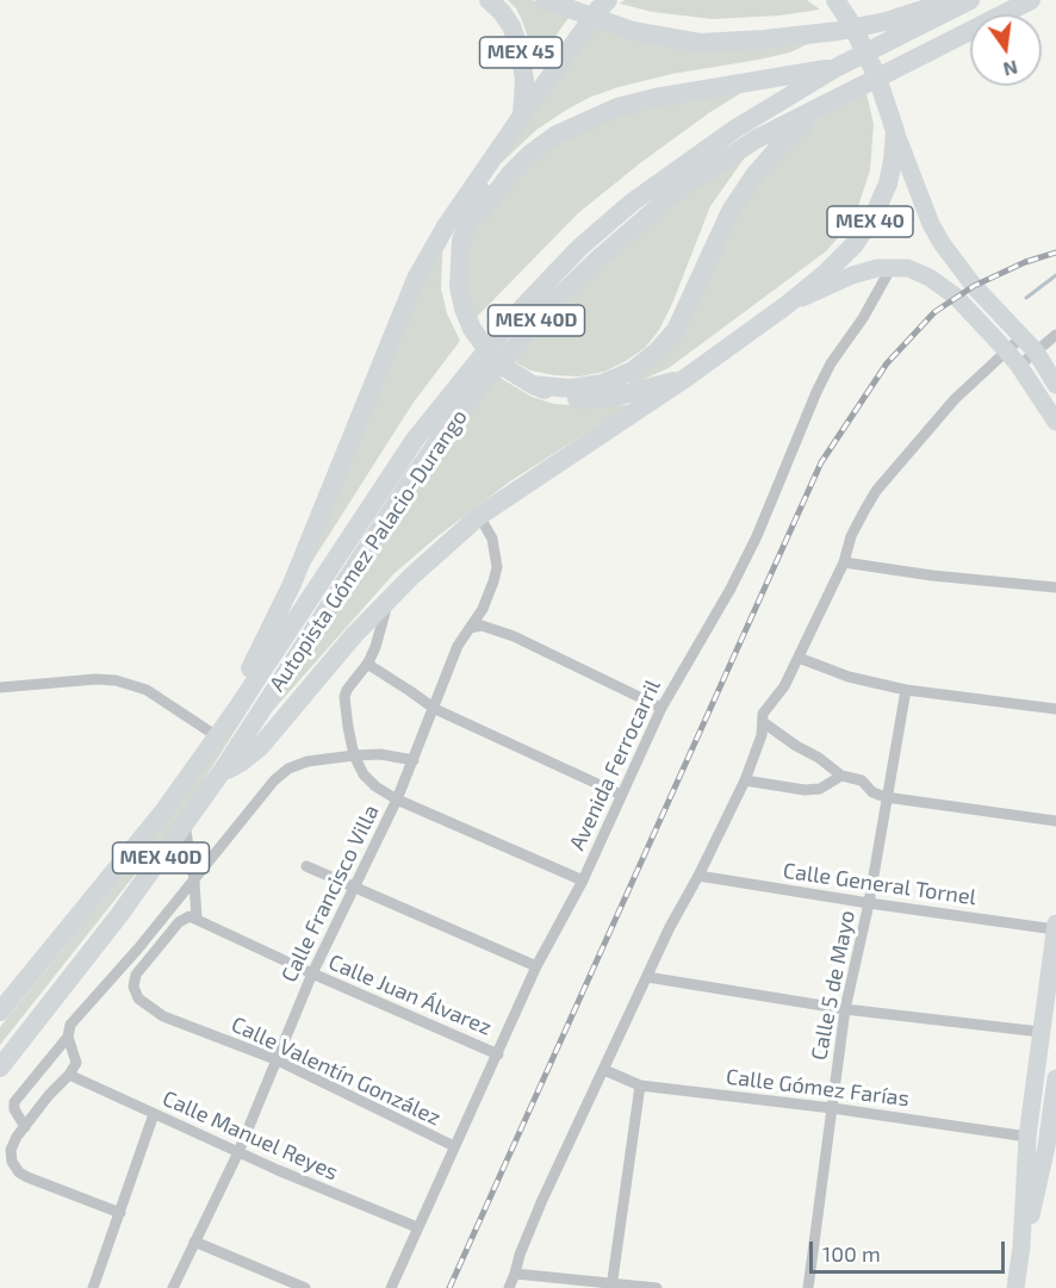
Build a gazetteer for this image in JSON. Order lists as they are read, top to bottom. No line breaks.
{"streets":{"highway":["MEX 45","MEX 40","MEX 40D","Autopista Gómez Palacio-Durango"],"street":["Avenida Ferrocarril","Calle General Tornel","Calle Francisco Villa","Calle 5 de Mayo","Calle Juan Álvarez","Calle Valentín González","Calle Gómez Farías","Calle Manuel Reyes"]},"crossings":[["MEX 45","MEX 40"],["MEX 40","MEX 40D"],["MEX 40","Autopista Gómez Palacio-Durango"],["MEX 40","Avenida Ferrocarril"],["MEX 40D","Autopista Gómez Palacio-Durango"],["Avenida Ferrocarril","Calle Juan Álvarez"],["Avenida Ferrocarril","Calle Valentín González"],["Avenida Ferrocarril","Calle Manuel Reyes"],["Calle General Tornel","Calle 5 de Mayo"],["Calle Francisco Villa","Calle Juan Álvarez"],["Calle Francisco Villa","Calle Valentín González"],["Calle Francisco Villa","Calle Manuel Reyes"],["Calle 5 de Mayo","Calle Gómez Farías"]],"scale_bar":"100 m","north":"bottom"}
